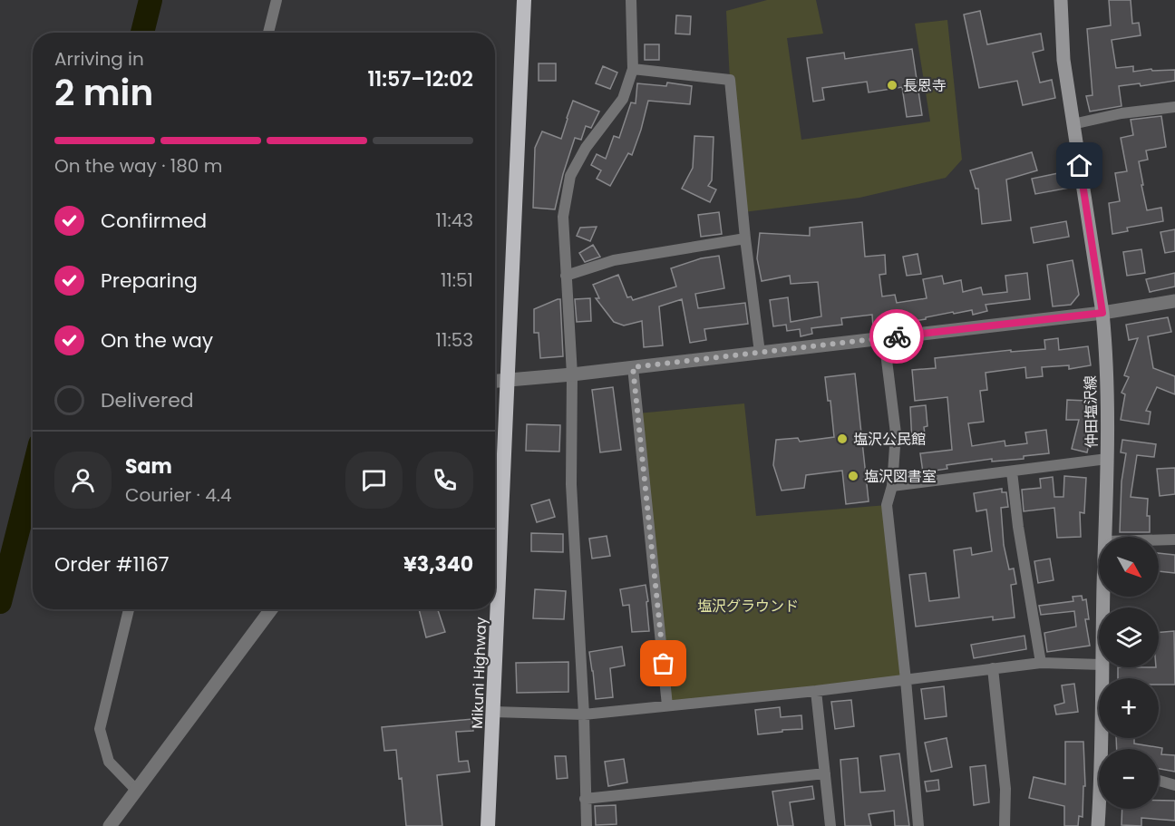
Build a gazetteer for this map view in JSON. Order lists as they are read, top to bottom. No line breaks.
{"streets":{"highway":["Mikuni Highway"],"main road":["仲田塩沢線"]},"parks":["塩沢グラウンド"],"places":["長恩寺","塩沢公民館","塩沢図書室"],"north":"bottom right","page":{"heading":["2 min","Arriving in","11:57–12:02"],"panel":["Sam","Courier · 4.4","Order #1167","¥3,340"],"bar":"On the way · 180 m","list":[["Confirmed","11:43"],["Preparing","11:51"],["On the way","11:53"],"Delivered"],"map_buttons":["+","−"]}}
